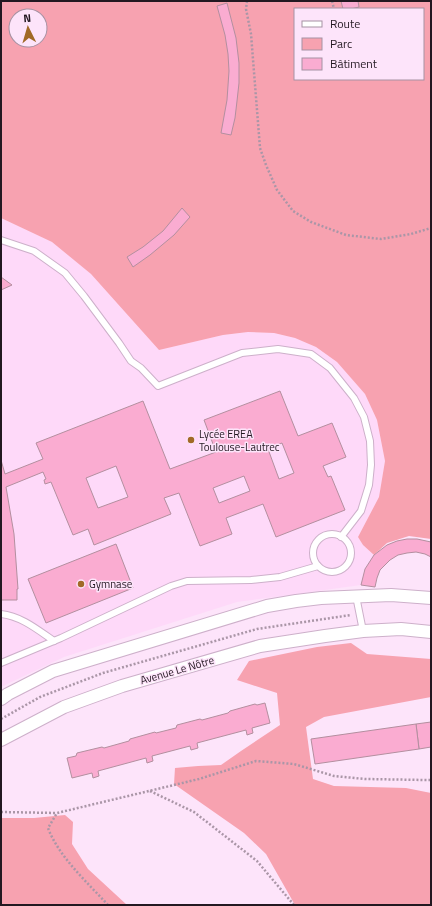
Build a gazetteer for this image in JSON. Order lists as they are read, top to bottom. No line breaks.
{"streets":{"street":["Avenue Le Nôtre"]},"places":["Lycée EREA Toulouse-Lautrec","Gymnase"],"legend":["Route","Parc","Bâtiment"],"north":"top"}
